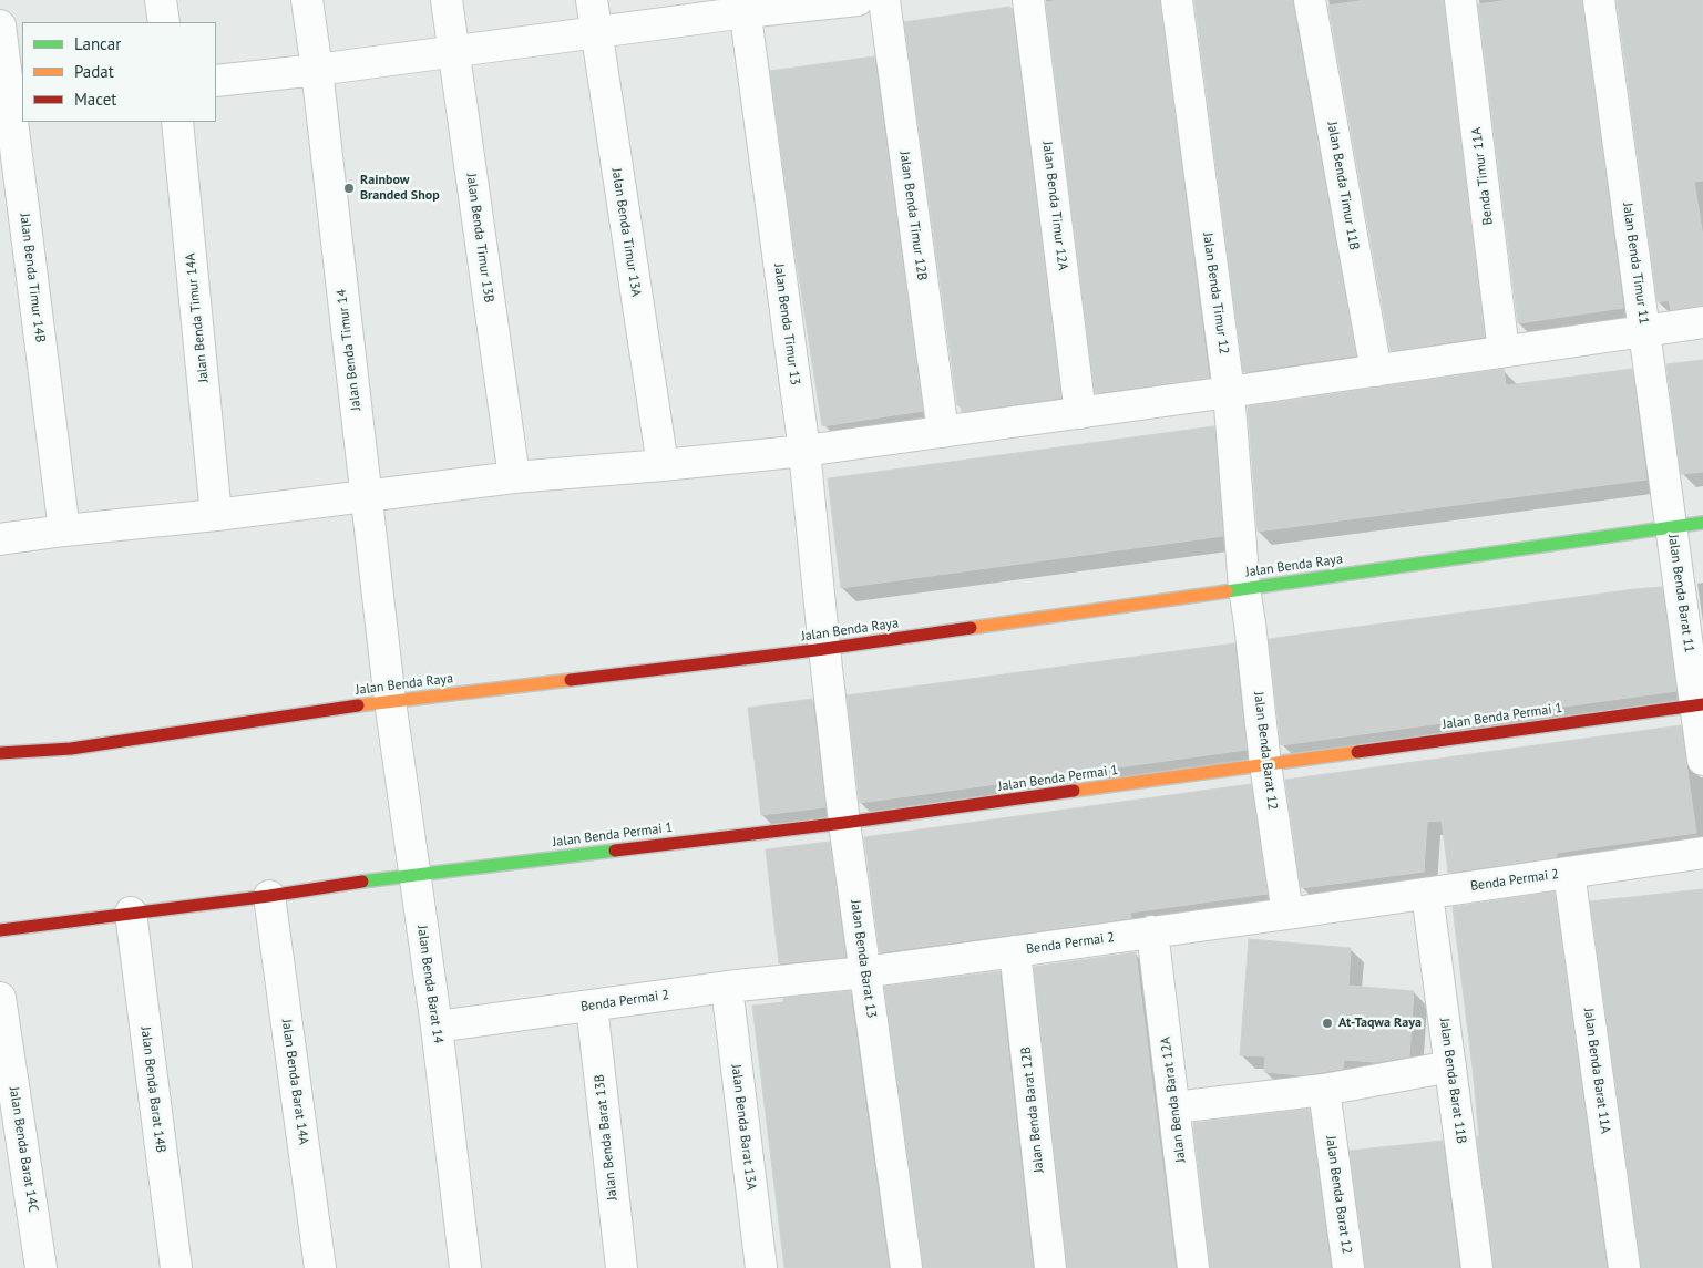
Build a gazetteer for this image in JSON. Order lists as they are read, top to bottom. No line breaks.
{"streets":{"street":["Benda Timur 11A","Jalan Benda Timur 11B","Jalan Benda Timur 12A","Jalan Benda Timur 12B","Jalan Benda Timur 13A","Jalan Benda Timur 13B","Jalan Benda Timur 11","Jalan Benda Timur 14B","Jalan Benda Timur 12","Jalan Benda Timur 14A","Jalan Benda Timur 13","Jalan Benda Timur 14","Jalan Benda Raya","Jalan Benda Barat 11","Jalan Benda Permai 1","Jalan Benda Barat 12","Benda Permai 2","Jalan Benda Barat 13","Jalan Benda Barat 14","Jalan Benda Barat 11A","Jalan Benda Barat 11B","Jalan Benda Barat 14A","Jalan Benda Barat 14B","Jalan Benda Barat 12A","Jalan Benda Barat 12B","Jalan Benda Barat 13A","Jalan Benda Barat 13B","Jalan Benda Barat 14C"]},"crossings":[["Jalan Benda Timur 11","Jalan Benda Raya"],["Jalan Benda Timur 11","Jalan Benda Barat 11"],["Jalan Benda Timur 12","Jalan Benda Raya"],["Jalan Benda Timur 12","Jalan Benda Barat 12"],["Jalan Benda Timur 13","Jalan Benda Raya"],["Jalan Benda Timur 13","Jalan Benda Barat 13"],["Jalan Benda Timur 14","Jalan Benda Raya"],["Jalan Benda Timur 14","Jalan Benda Barat 14"],["Jalan Benda Raya","Jalan Benda Barat 11"],["Jalan Benda Raya","Jalan Benda Barat 12"],["Jalan Benda Raya","Jalan Benda Barat 13"],["Jalan Benda Raya","Jalan Benda Barat 14"],["Jalan Benda Barat 11","Jalan Benda Permai 1"],["Jalan Benda Permai 1","Jalan Benda Barat 12"],["Jalan Benda Permai 1","Jalan Benda Barat 13"],["Jalan Benda Permai 1","Jalan Benda Barat 14"],["Jalan Benda Permai 1","Jalan Benda Barat 14A"],["Jalan Benda Permai 1","Jalan Benda Barat 14B"],["Jalan Benda Barat 12","Benda Permai 2"],["Benda Permai 2","Jalan Benda Barat 13"],["Benda Permai 2","Jalan Benda Barat 14"],["Benda Permai 2","Jalan Benda Barat 11A"],["Benda Permai 2","Jalan Benda Barat 11B"],["Benda Permai 2","Jalan Benda Barat 12A"],["Benda Permai 2","Jalan Benda Barat 12B"],["Benda Permai 2","Jalan Benda Barat 13A"],["Benda Permai 2","Jalan Benda Barat 13B"]],"places":["Rainbow Branded Shop","At-Taqwa Raya"],"legend":["Lancar","Padat","Macet"]}
